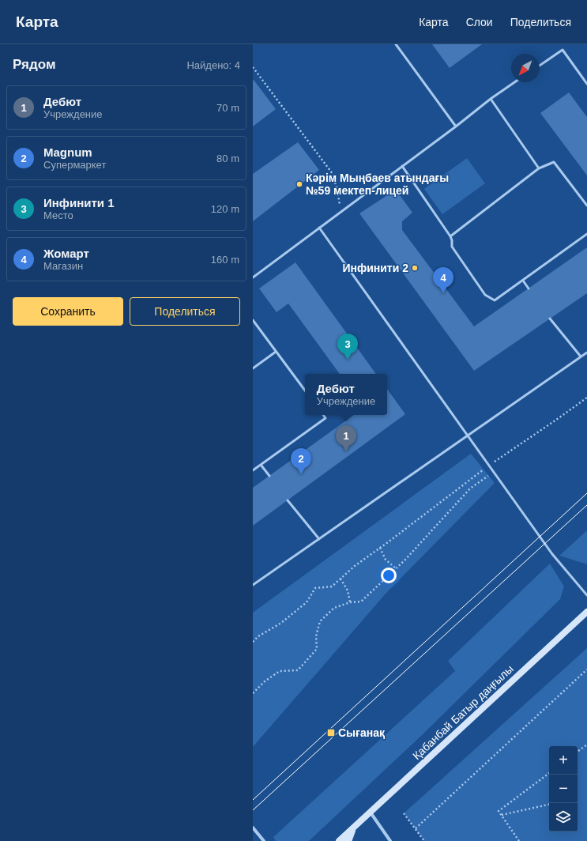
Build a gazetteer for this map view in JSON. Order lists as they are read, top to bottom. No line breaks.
{"streets":{"main road":["Қабанбай Батыр даңғылы"]},"places":{"other":["Кәрім Мыңбаев атындағы №59 мектеп-лицей","Инфинити 2"],"transit":["Сығанақ"]},"north":"bottom left","page":{"header":"Карта","nav":["Карта","Слои","Поделиться"],"heading":["Рядом","Найдено: 4"],"list":[{"mark":"1","name":"Дебют","note":"Учреждение","value":"70 m"},{"mark":"2","name":"Magnum","note":"Супермаркет","value":"80 m"},{"mark":"3","name":"Инфинити 1","note":"Место","value":"120 m"},{"mark":"4","name":"Жомарт","note":"Магазин","value":"160 m"}],"pins":["4","3","1","2"],"buttons":["Сохранить","Поделиться"],"popup":["Дебют","Учреждение"],"map_buttons":["+","−"]}}
